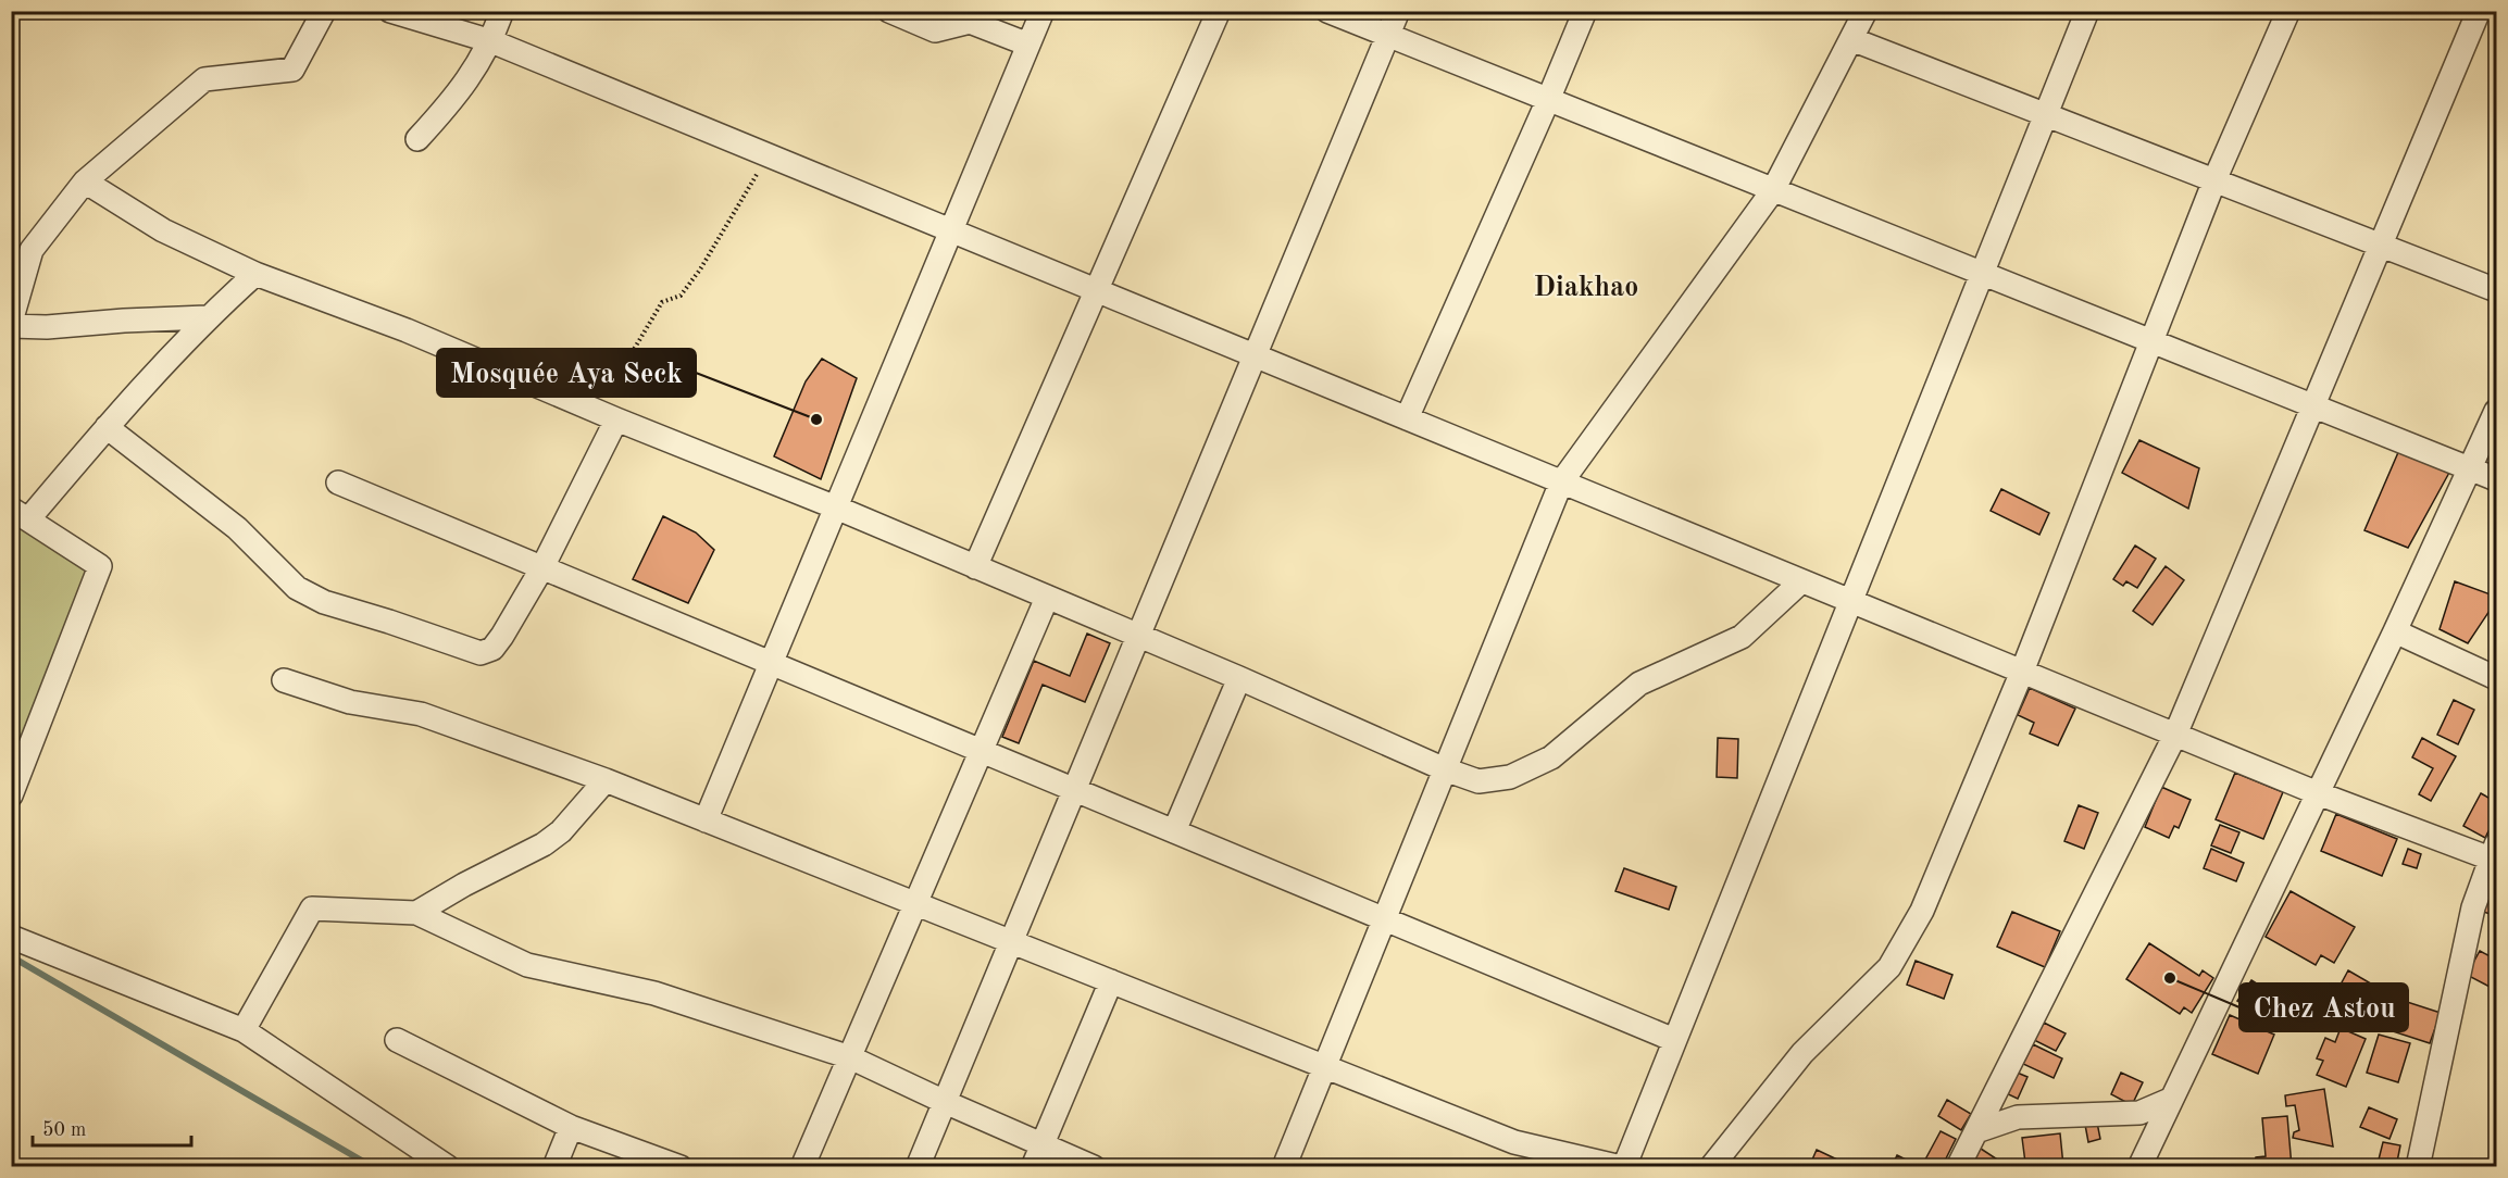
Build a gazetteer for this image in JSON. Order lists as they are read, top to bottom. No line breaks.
{"districts":["Diakhao"],"places":["Mosquée Aya Seck","Chez Astou"],"scale_bar":"50 m"}
